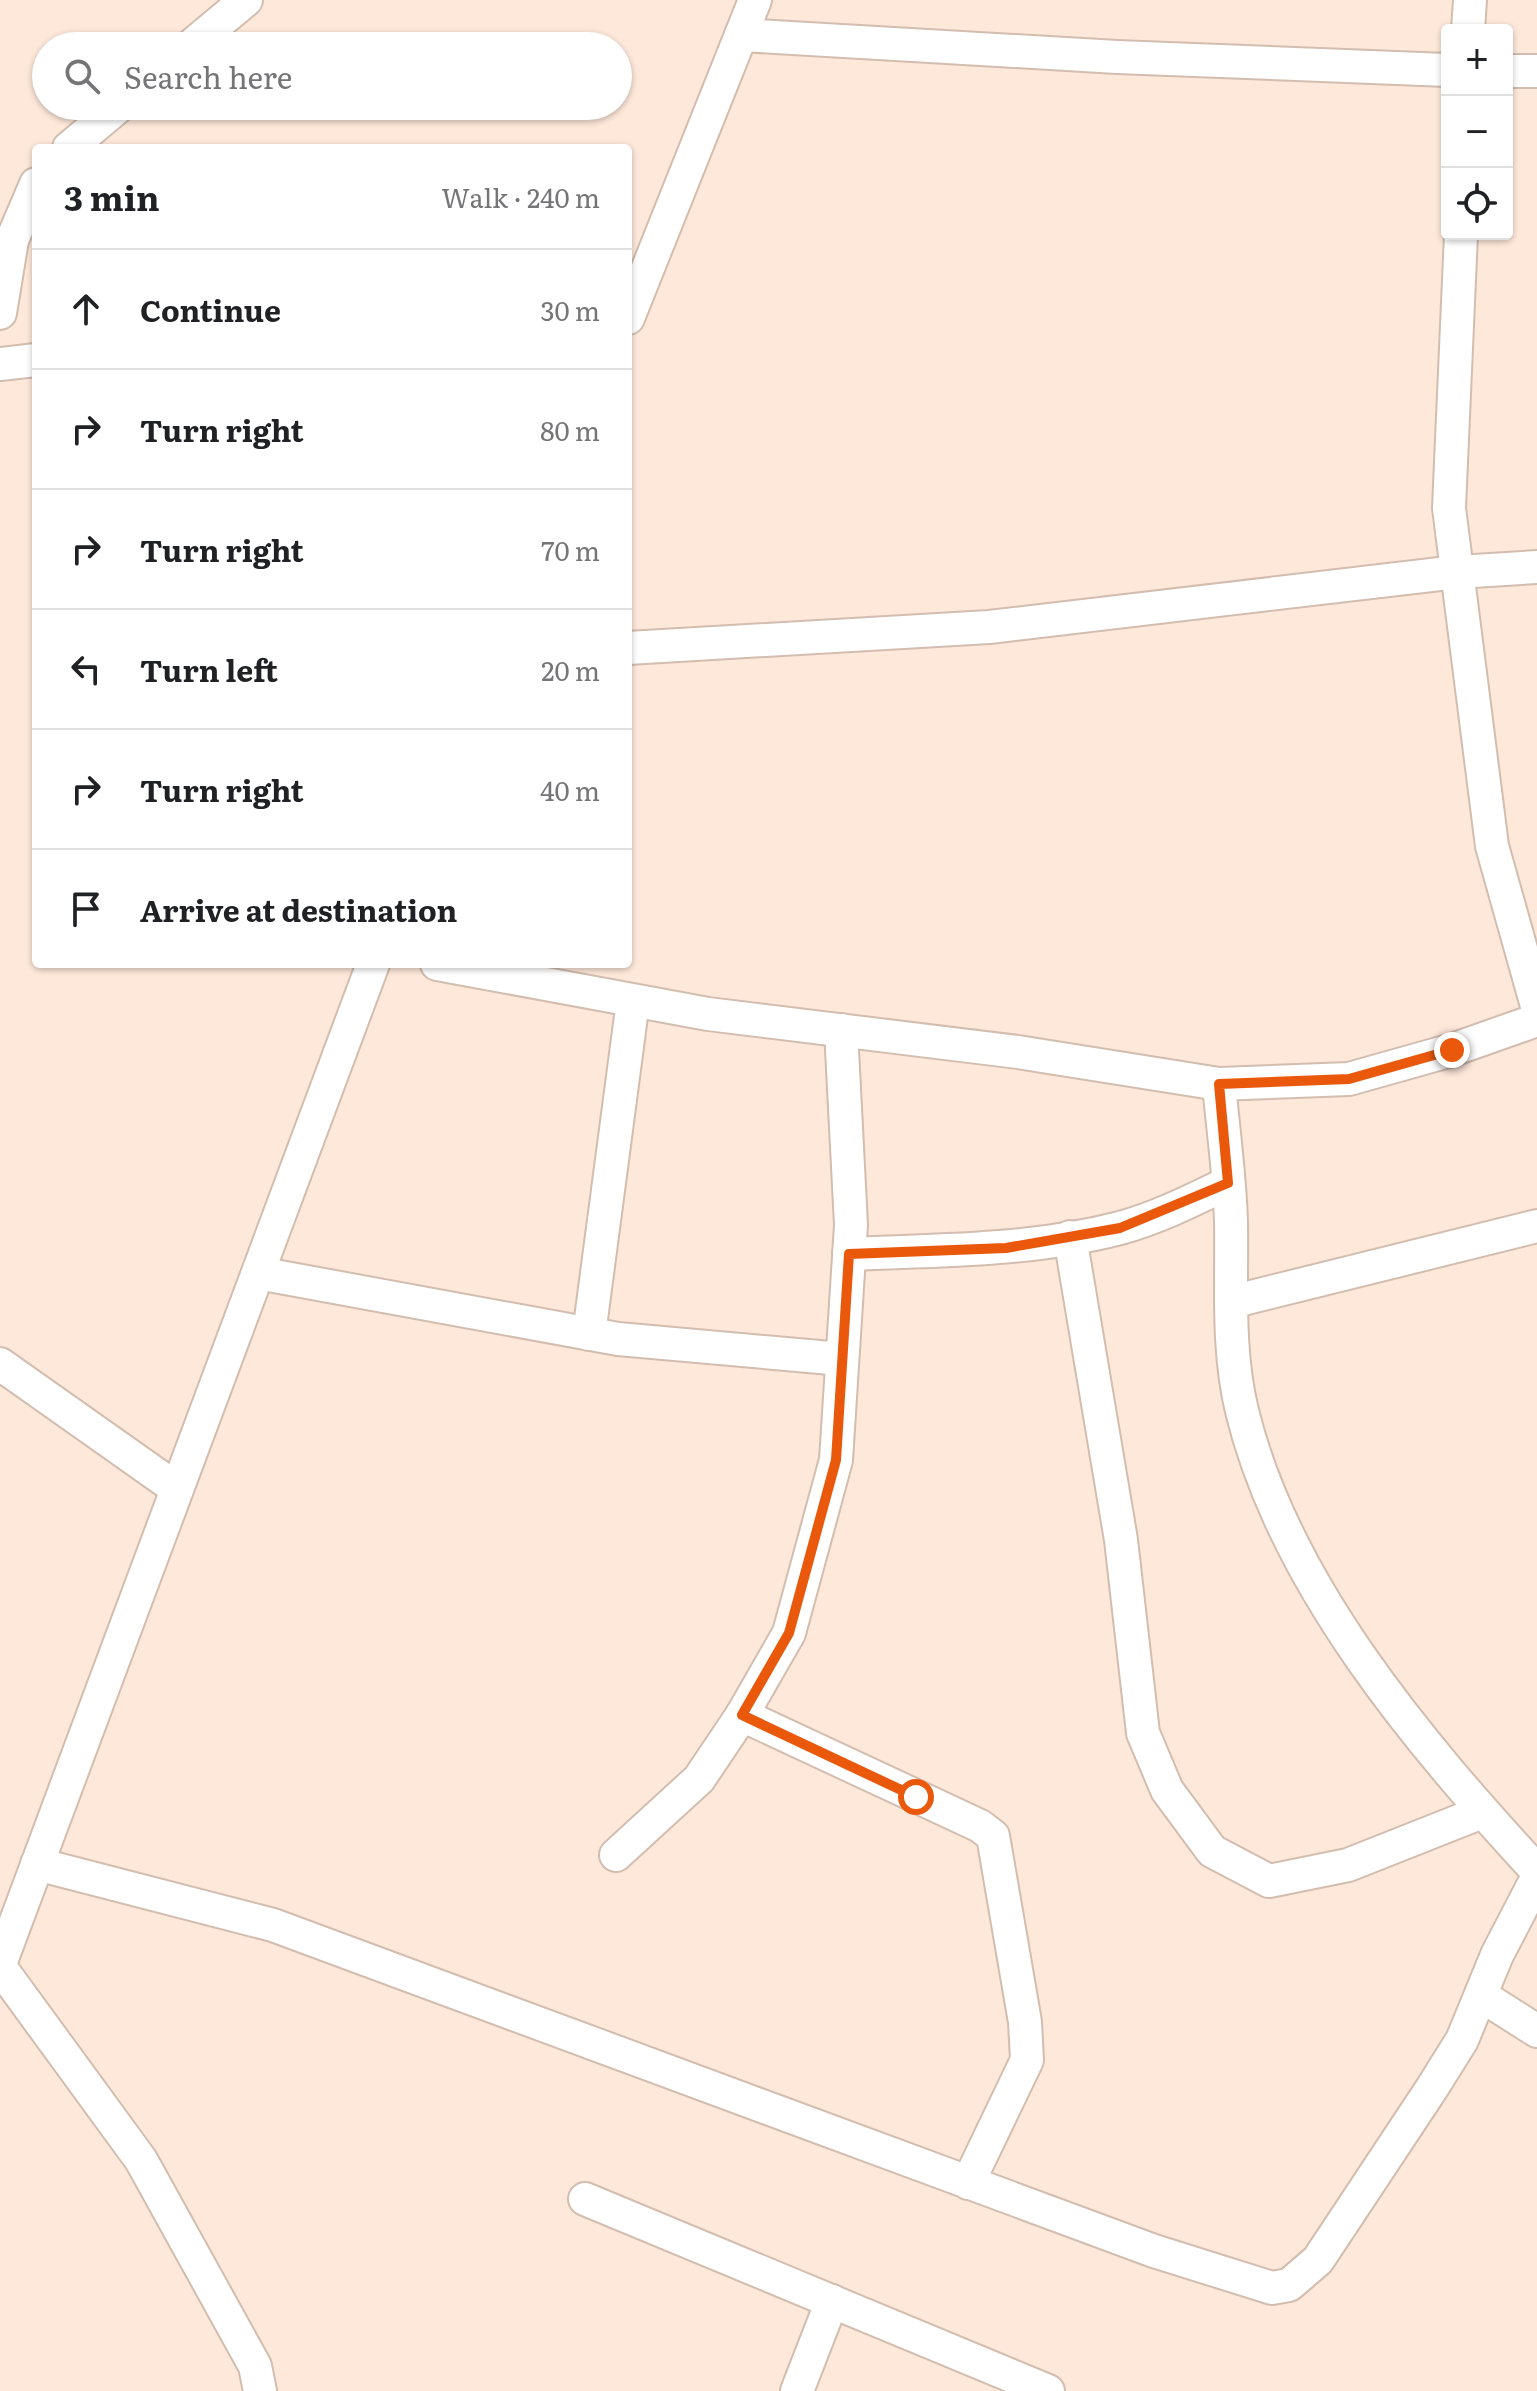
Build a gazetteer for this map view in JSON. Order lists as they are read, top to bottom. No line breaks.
{"page":{"map_buttons":["+","−"],"search":"Search here","heading":["3 min","Walk · 240 m"],"list":[["Continue","30 m"],["Turn right","80 m"],["Turn right","70 m"],["Turn left","20 m"],["Turn right","40 m"],"Arrive at destination"]}}
